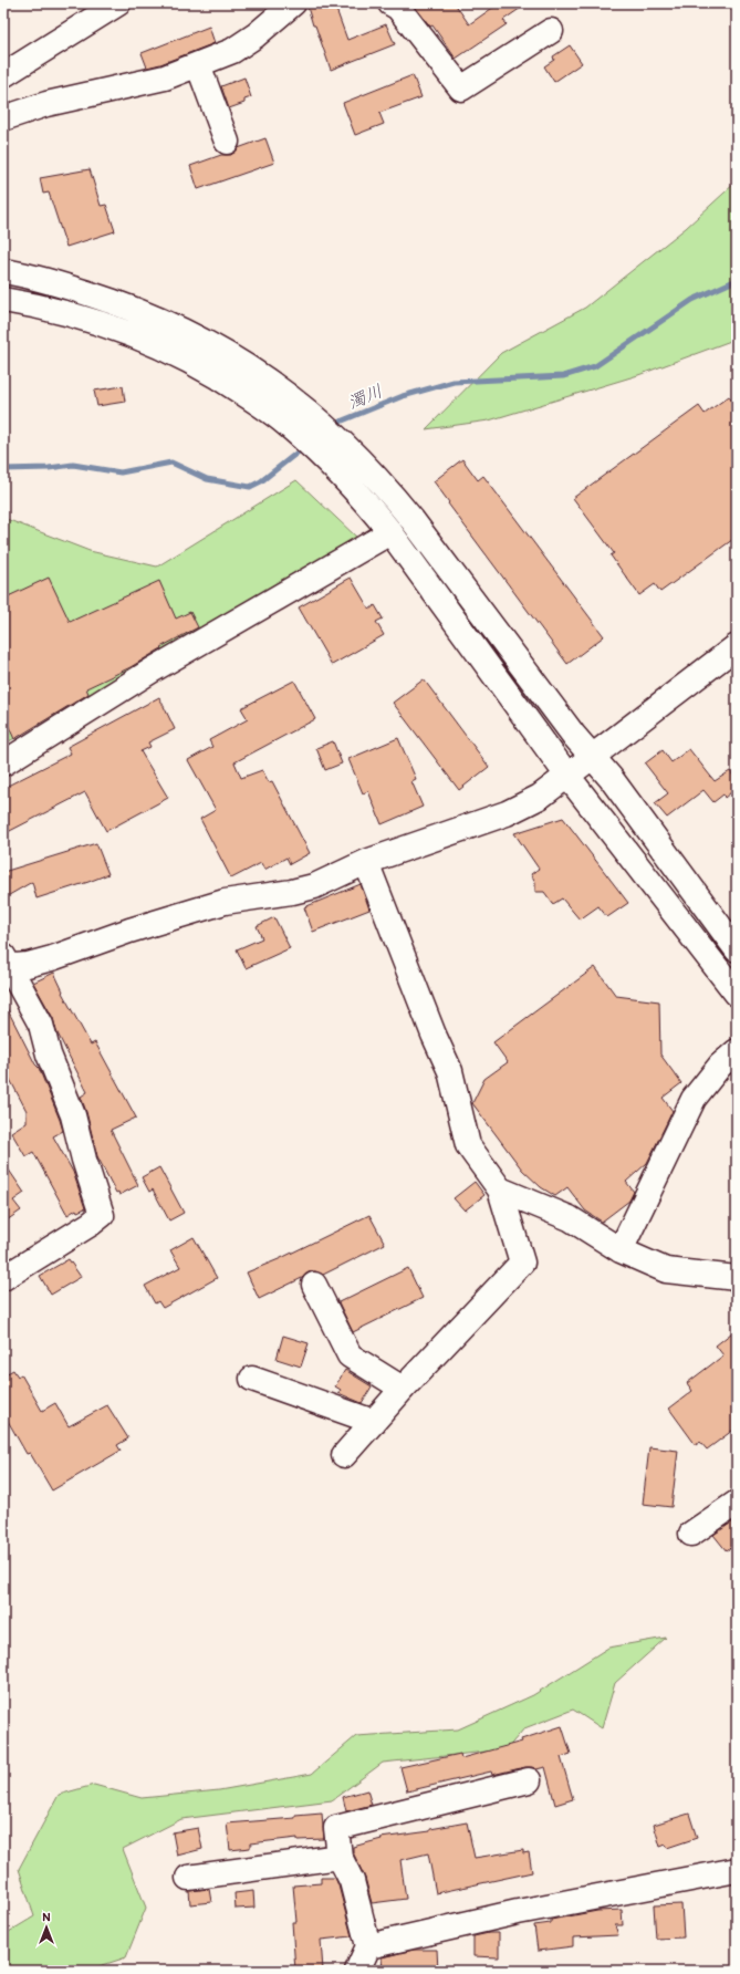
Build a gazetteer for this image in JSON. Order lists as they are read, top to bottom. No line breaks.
{"water":["濁川"],"north":"top"}
